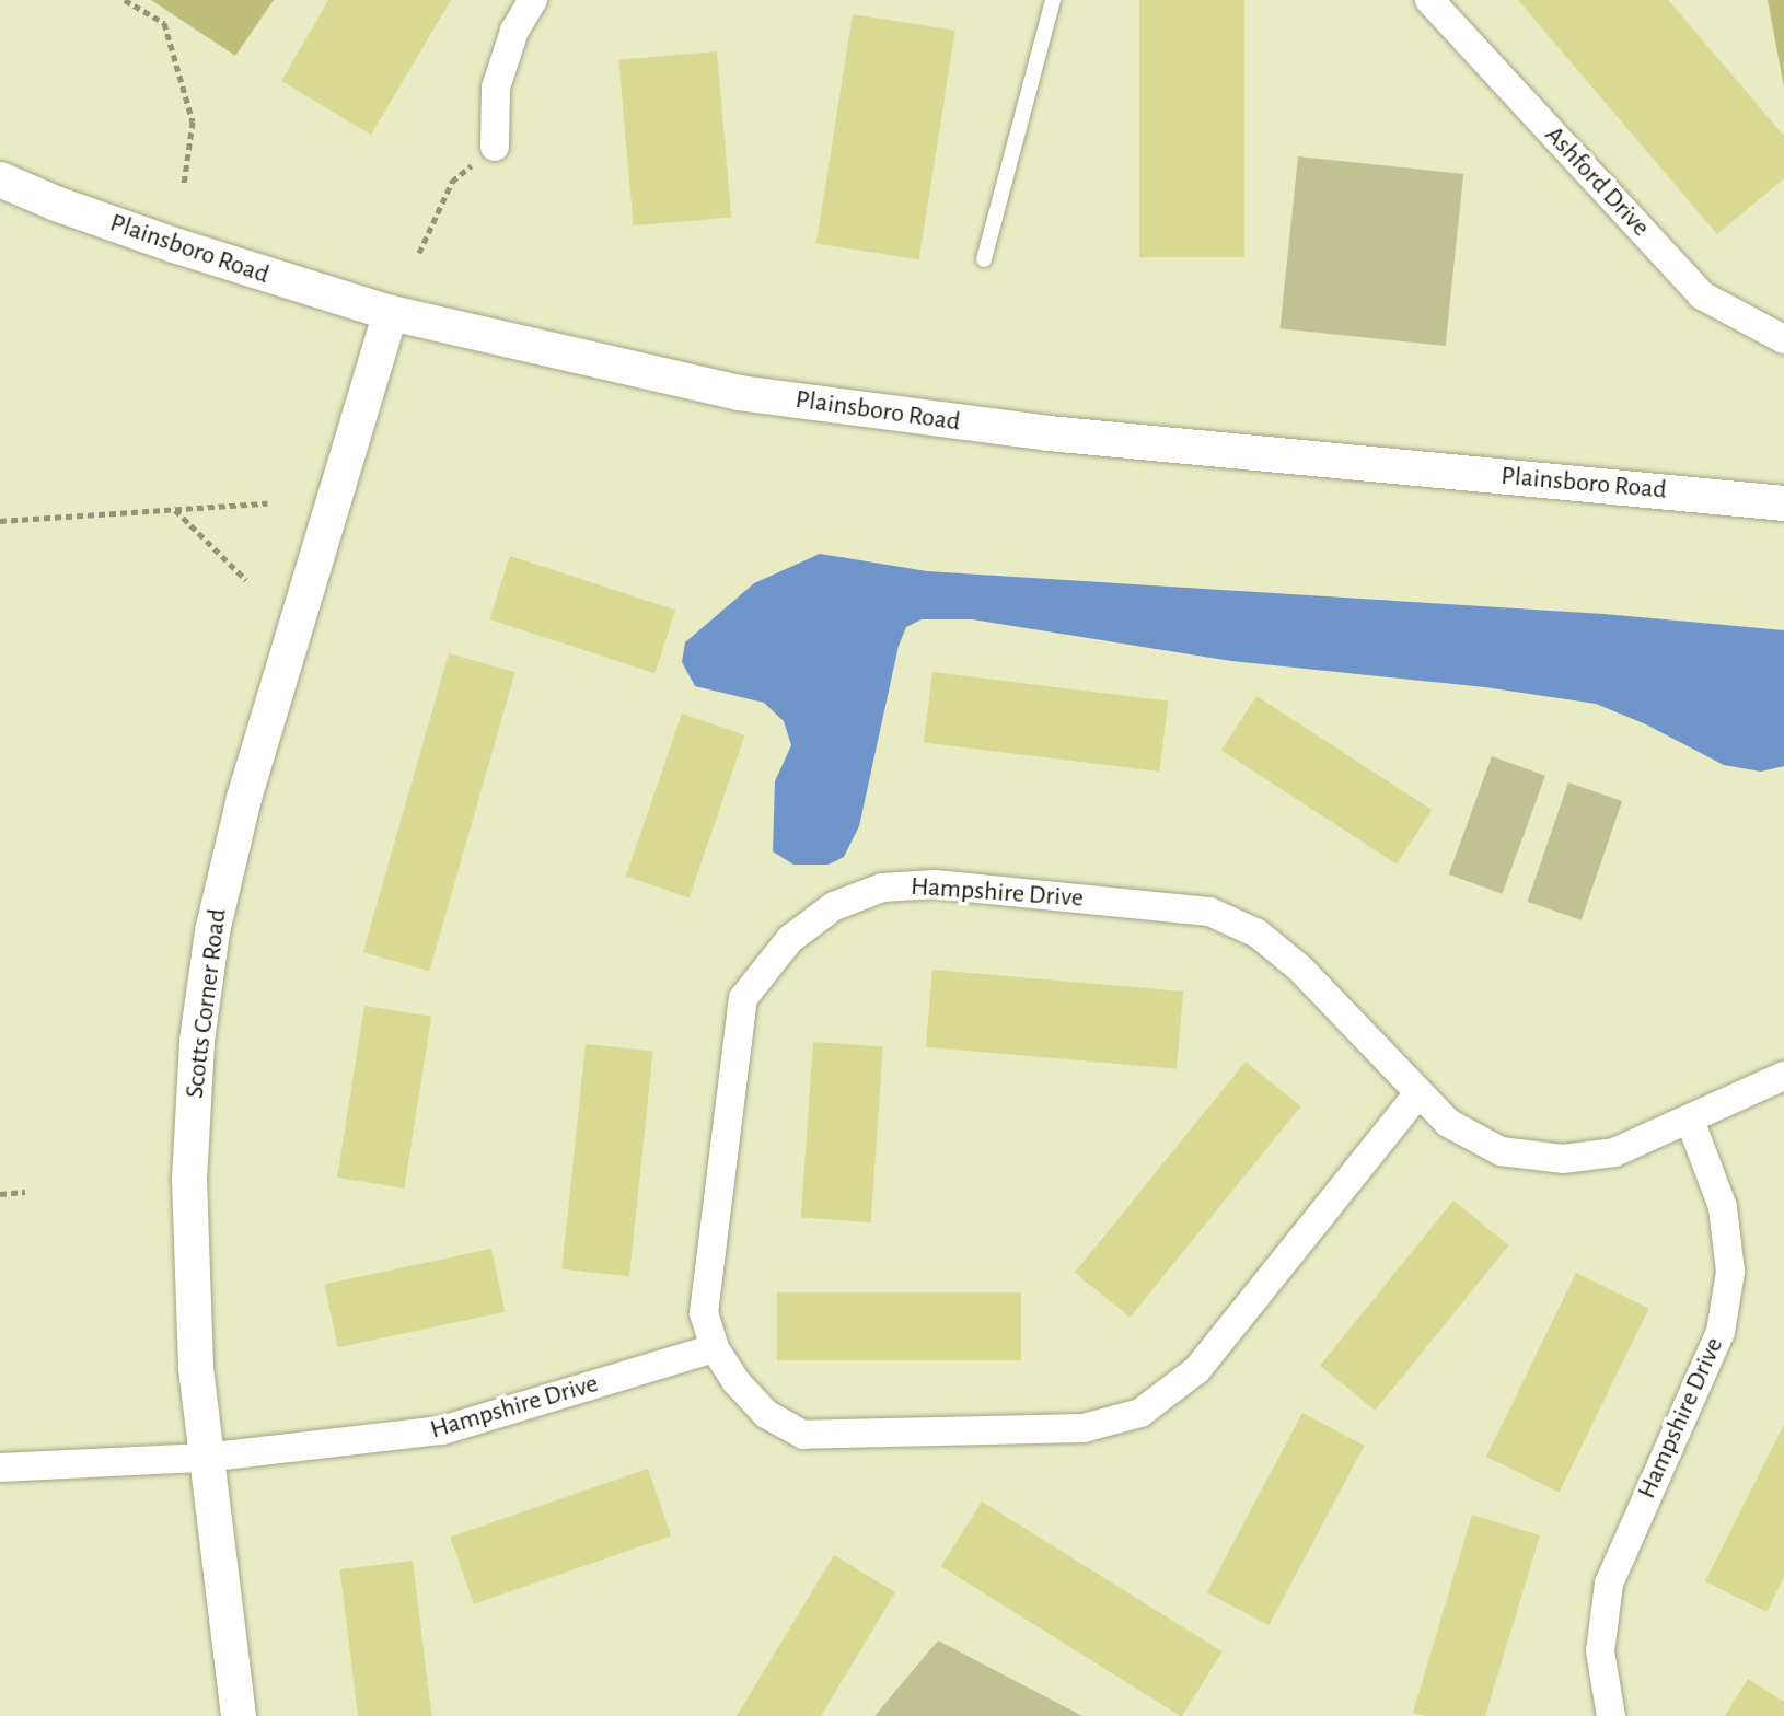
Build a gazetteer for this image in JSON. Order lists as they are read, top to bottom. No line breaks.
{"streets":{"street":["Ashford Drive","Plainsboro Road","Hampshire Drive","Scotts Corner Road"]},"crossings":[["Plainsboro Road","Scotts Corner Road"],["Hampshire Drive","Scotts Corner Road"]]}
